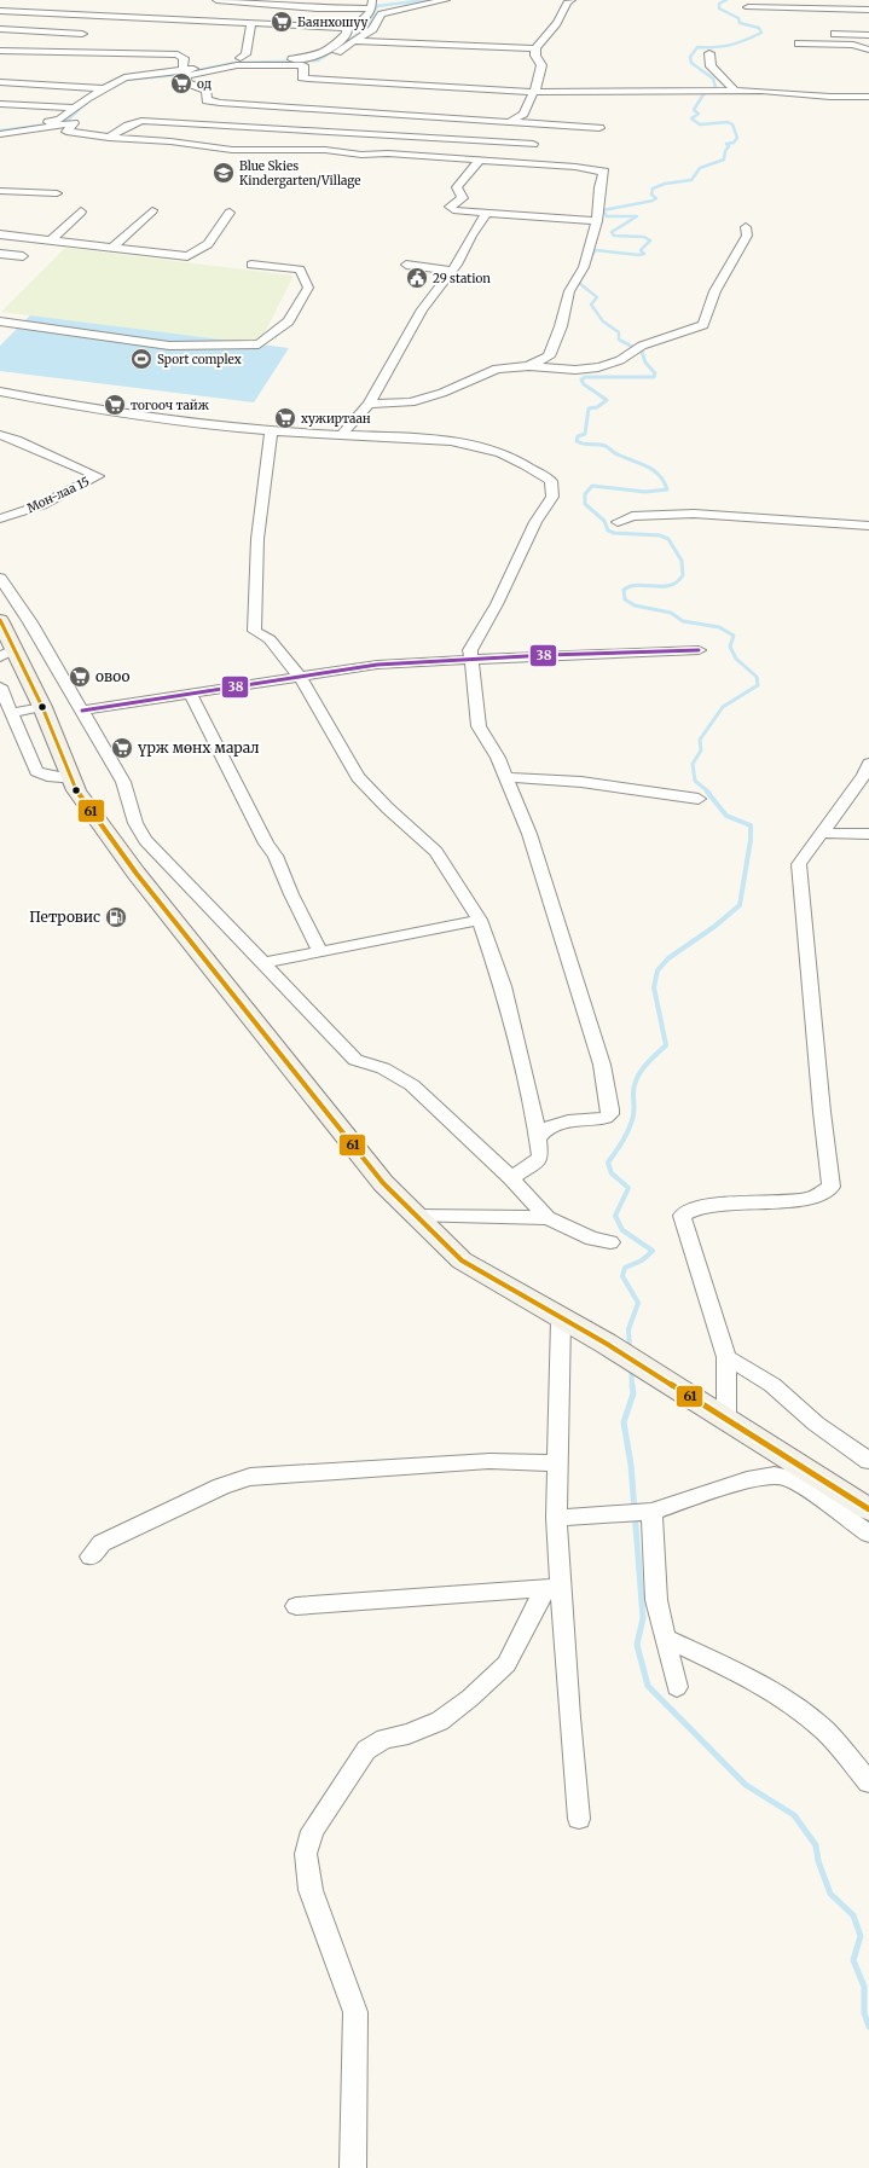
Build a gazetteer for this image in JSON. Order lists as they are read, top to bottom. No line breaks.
{"streets":{"street":["Мон-лаа 15"]},"places":{"supermarket":["Баянхошуу","од","тогооч тайж","хужиртаан","овоо","үрж мөнх марал"],"school or university":["Blue Skies Kindergarten/Village"],"public building":["29 station"],"sports":["Sport complex"],"fuel station":["Петровис"]},"lines":["transit line 61","transit line 38"]}
